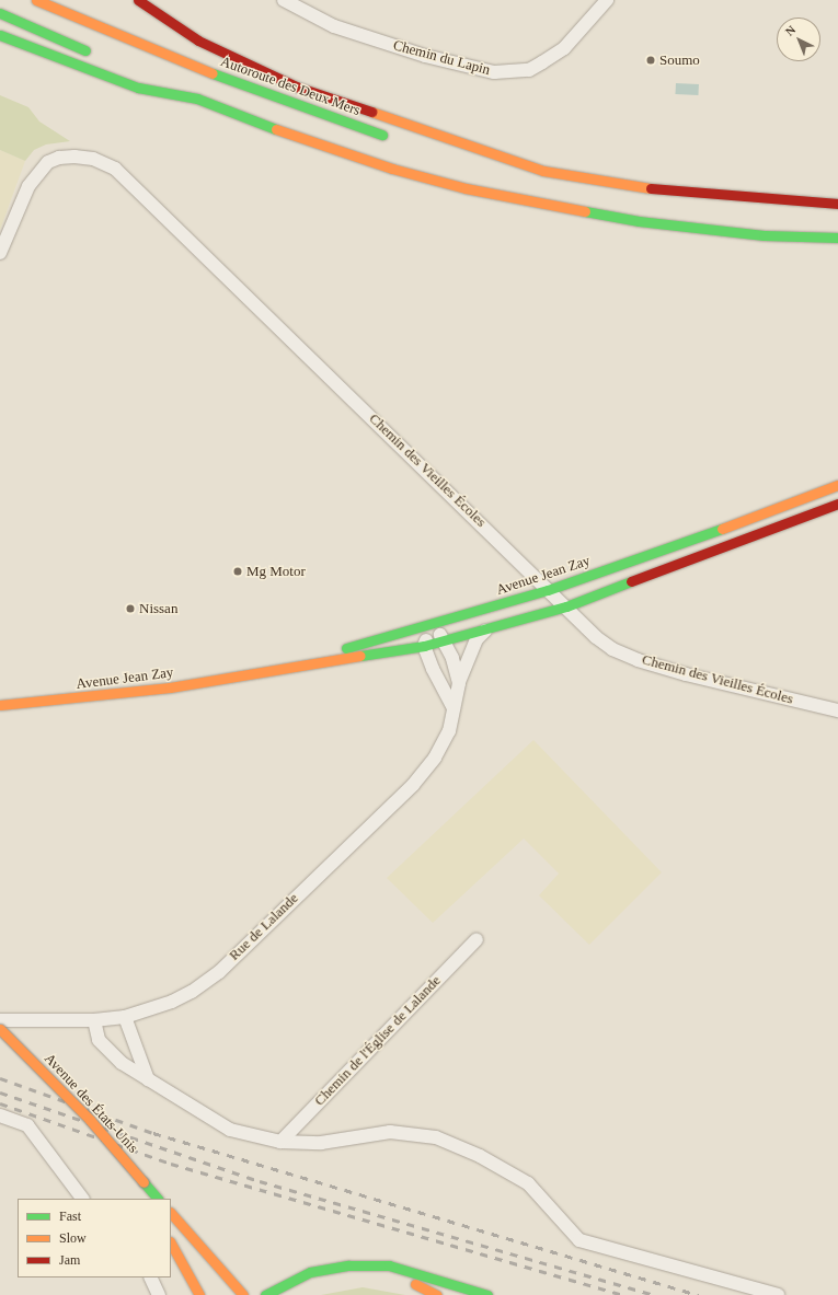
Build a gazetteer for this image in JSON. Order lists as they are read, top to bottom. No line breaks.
{"streets":{"main road":["Autoroute des Deux Mers","Avenue Jean Zay","Avenue des États-Unis"],"street":["Chemin du Lapin","Chemin des Vieilles Écoles","Rue de Lalande","Chemin de l'Église de Lalande"]},"crossings":[["Chemin des Vieilles Écoles","Avenue Jean Zay"],["Avenue Jean Zay","Rue de Lalande"]],"places":["Soumo","Mg Motor","Nissan"],"legend":["Fast","Slow","Jam"],"north":"top left"}
